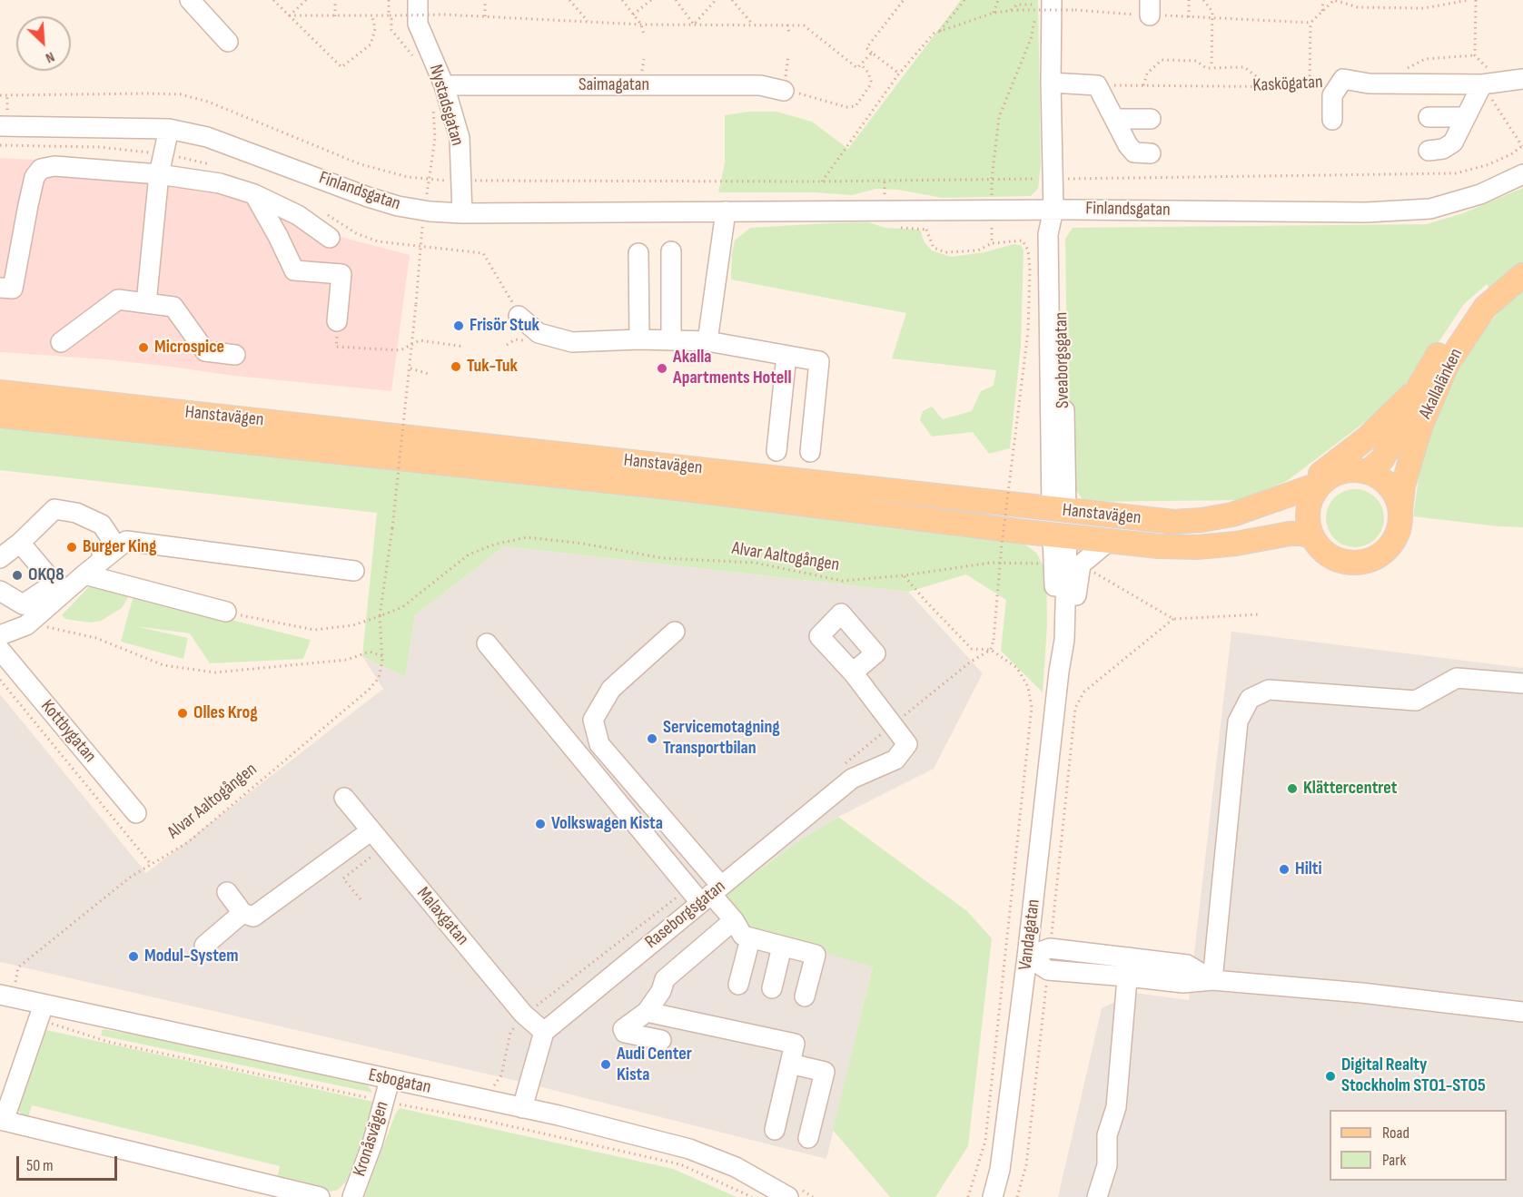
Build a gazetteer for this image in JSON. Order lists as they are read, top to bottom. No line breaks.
{"streets":{"main road":["Akallalänken","Hanstavägen"],"street":["Kaskögatan","Saimagatan","Nystadsgatan","Finlandsgatan","Sveaborgsgatan","Kottbygatan","Raseborgsgatan","Malaxgatan","Vandagatan","Esbogatan","Kronåsvägen"],"path":["Alvar Aaltogången"]},"crossings":[["Saimagatan","Nystadsgatan"],["Nystadsgatan","Finlandsgatan"],["Finlandsgatan","Sveaborgsgatan"],["Sveaborgsgatan","Hanstavägen"],["Akallalänken","Hanstavägen"],["Hanstavägen","Vandagatan"],["Alvar Aaltogången","Vandagatan"],["Alvar Aaltogången","Esbogatan"],["Raseborgsgatan","Malaxgatan"],["Esbogatan","Kronåsvägen"]],"places":["Frisör Stuk","Microspice","Tuk-Tuk","Akalla Apartments Hotell","Burger King","OKQ8","Olles Krog","Servicemotagning Transportbilan","Klättercentret","Volkswagen Kista","Hilti","Modul-System","Audi Center Kista","Digital Realty Stockholm STO1-STO5"],"legend":["Road","Park"],"scale_bar":"50 m","north":"bottom right"}
